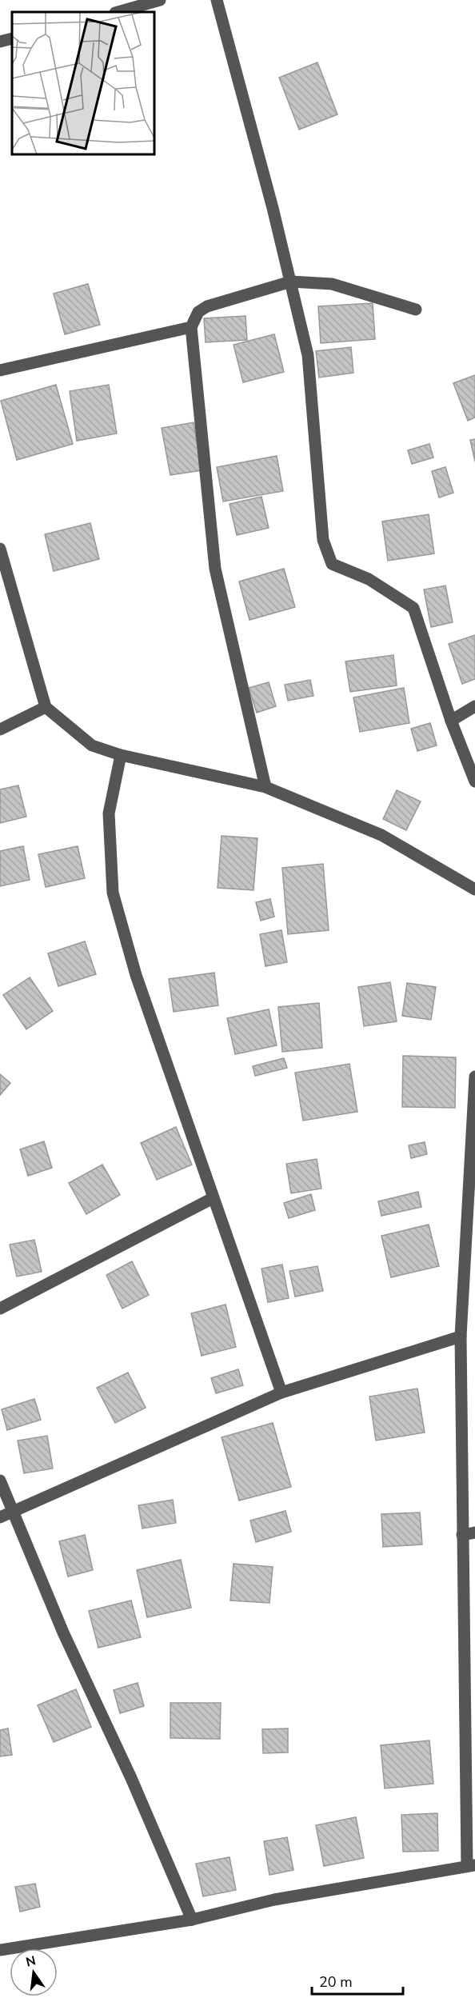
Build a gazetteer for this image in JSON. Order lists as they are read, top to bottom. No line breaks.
{"scale_bar":"20 m","north":"top"}
